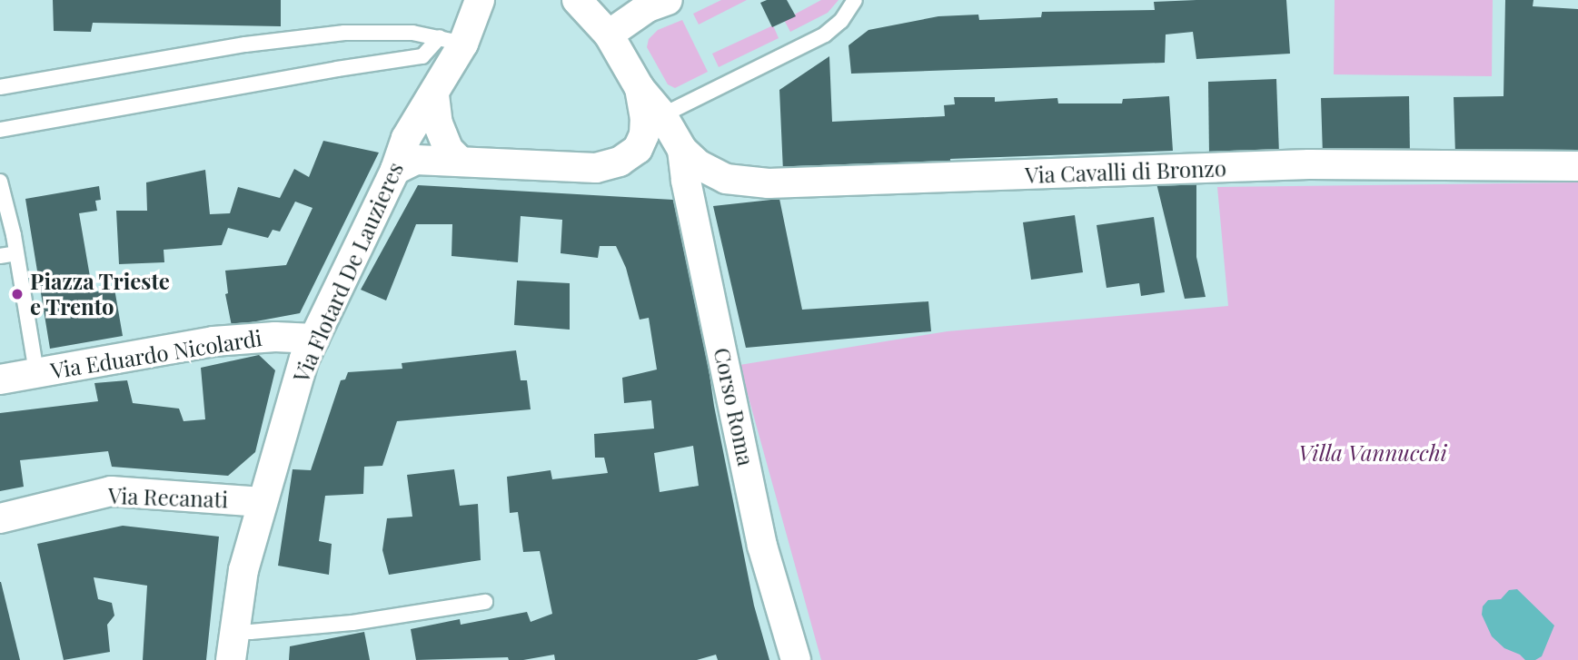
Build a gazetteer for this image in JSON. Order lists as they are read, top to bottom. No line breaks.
{"streets":{"street":["Via Cavalli di Bronzo","Via Flotard De Lauzieres","Via Eduardo Nicolardi","Corso Roma","Via Recanati"]},"crossings":[["Via Cavalli di Bronzo","Corso Roma"],["Via Flotard De Lauzieres","Via Eduardo Nicolardi"],["Via Flotard De Lauzieres","Via Recanati"]],"parks":["Villa Vannucchi"],"places":["Piazza Trieste e Trento"]}
